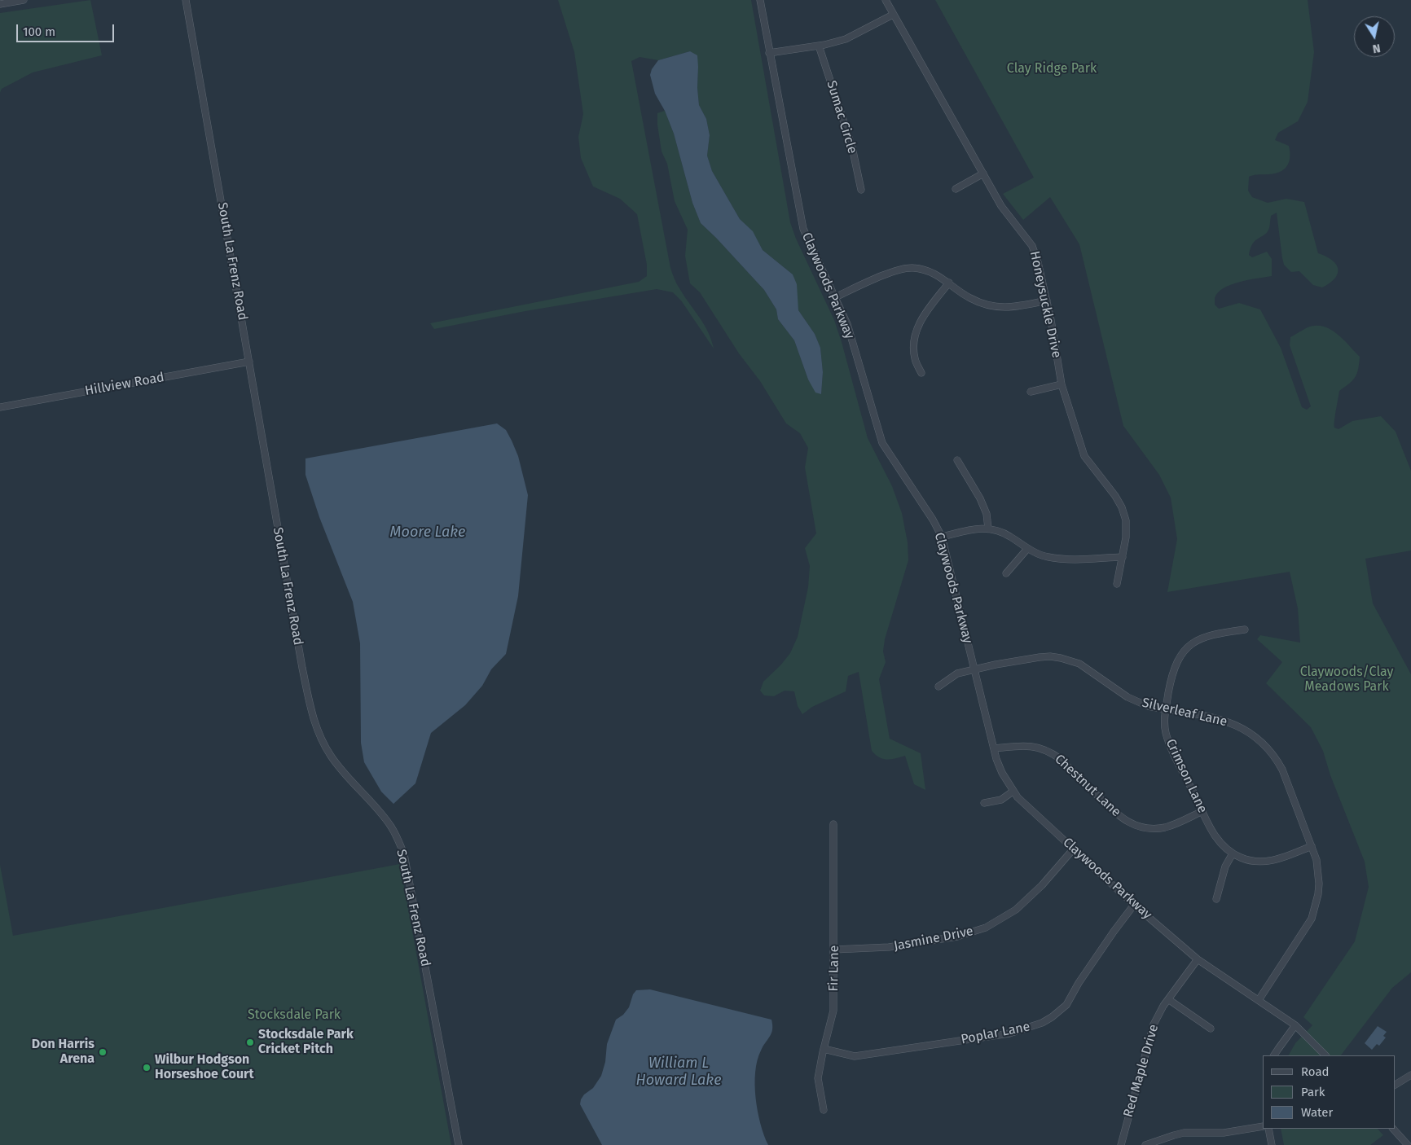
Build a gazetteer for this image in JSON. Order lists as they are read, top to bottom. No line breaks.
{"streets":{"street":["Sumac Circle","South La Frenz Road","Claywoods Parkway","Honeysuckle Drive","Hillview Road","Silverleaf Lane","Crimson Lane","Chestnut Lane","Jasmine Drive","Fir Lane","Poplar Lane","Red Maple Drive"]},"crossings":[["South La Frenz Road","Hillview Road"],["Claywoods Parkway","Silverleaf Lane"],["Claywoods Parkway","Chestnut Lane"],["Claywoods Parkway","Jasmine Drive"],["Claywoods Parkway","Poplar Lane"],["Claywoods Parkway","Red Maple Drive"],["Silverleaf Lane","Crimson Lane"],["Crimson Lane","Chestnut Lane"],["Jasmine Drive","Fir Lane"],["Fir Lane","Poplar Lane"]],"water":["Moore Lake","William L Howard Lake"],"parks":["Clay Ridge Park","Claywoods/Clay Meadows Park","Stocksdale Park"],"places":["Stocksdale Park Cricket Pitch","Don Harris Arena","Wilbur Hodgson Horseshoe Court"],"legend":["Road","Park","Water"],"scale_bar":"100 m","north":"bottom"}
